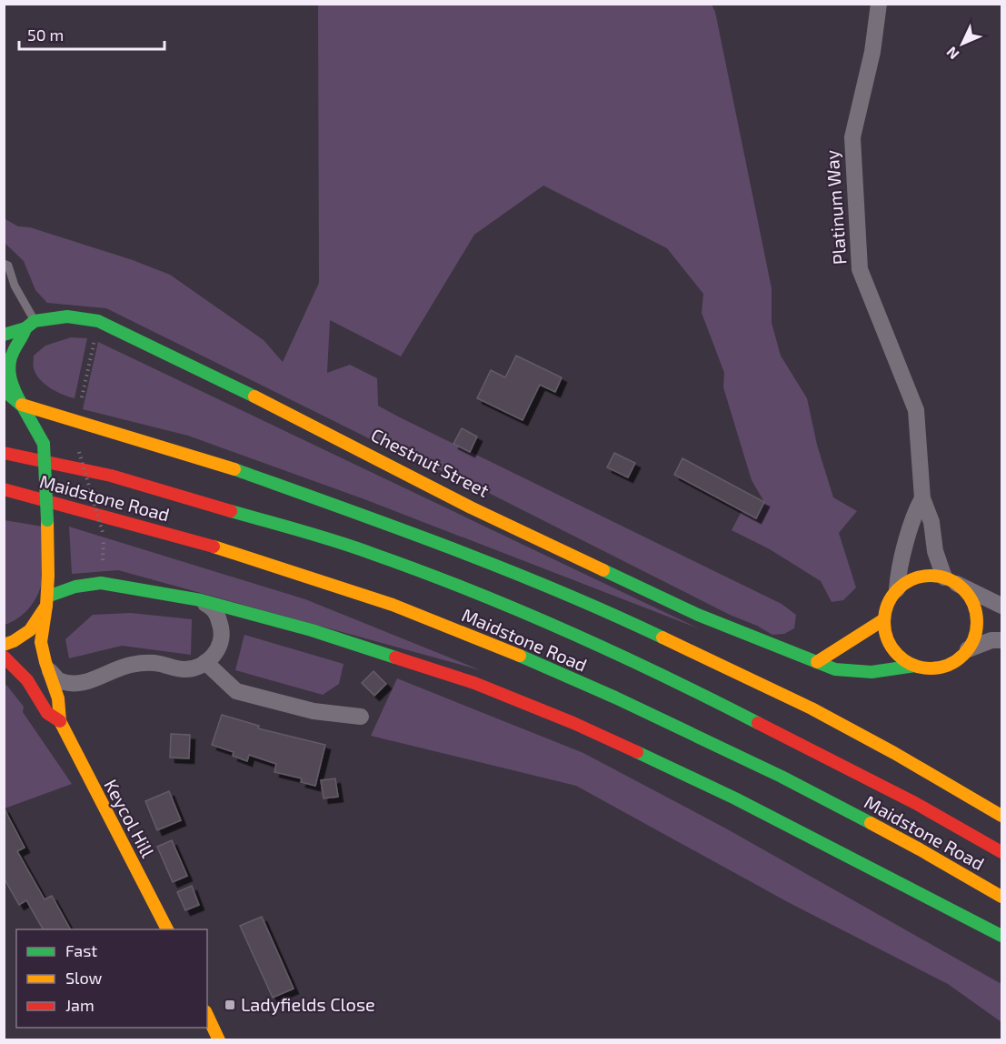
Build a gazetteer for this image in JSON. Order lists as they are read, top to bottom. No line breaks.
{"streets":{"main road":["Chestnut Street","Maidstone Road","Keycol Hill"],"street":["Platinum Way"]},"crossings":[["Platinum Way","Chestnut Street"]],"places":{"transit":["Ladyfields Close"]},"legend":["Fast","Slow","Jam"],"scale_bar":"50 m","north":"bottom left"}
